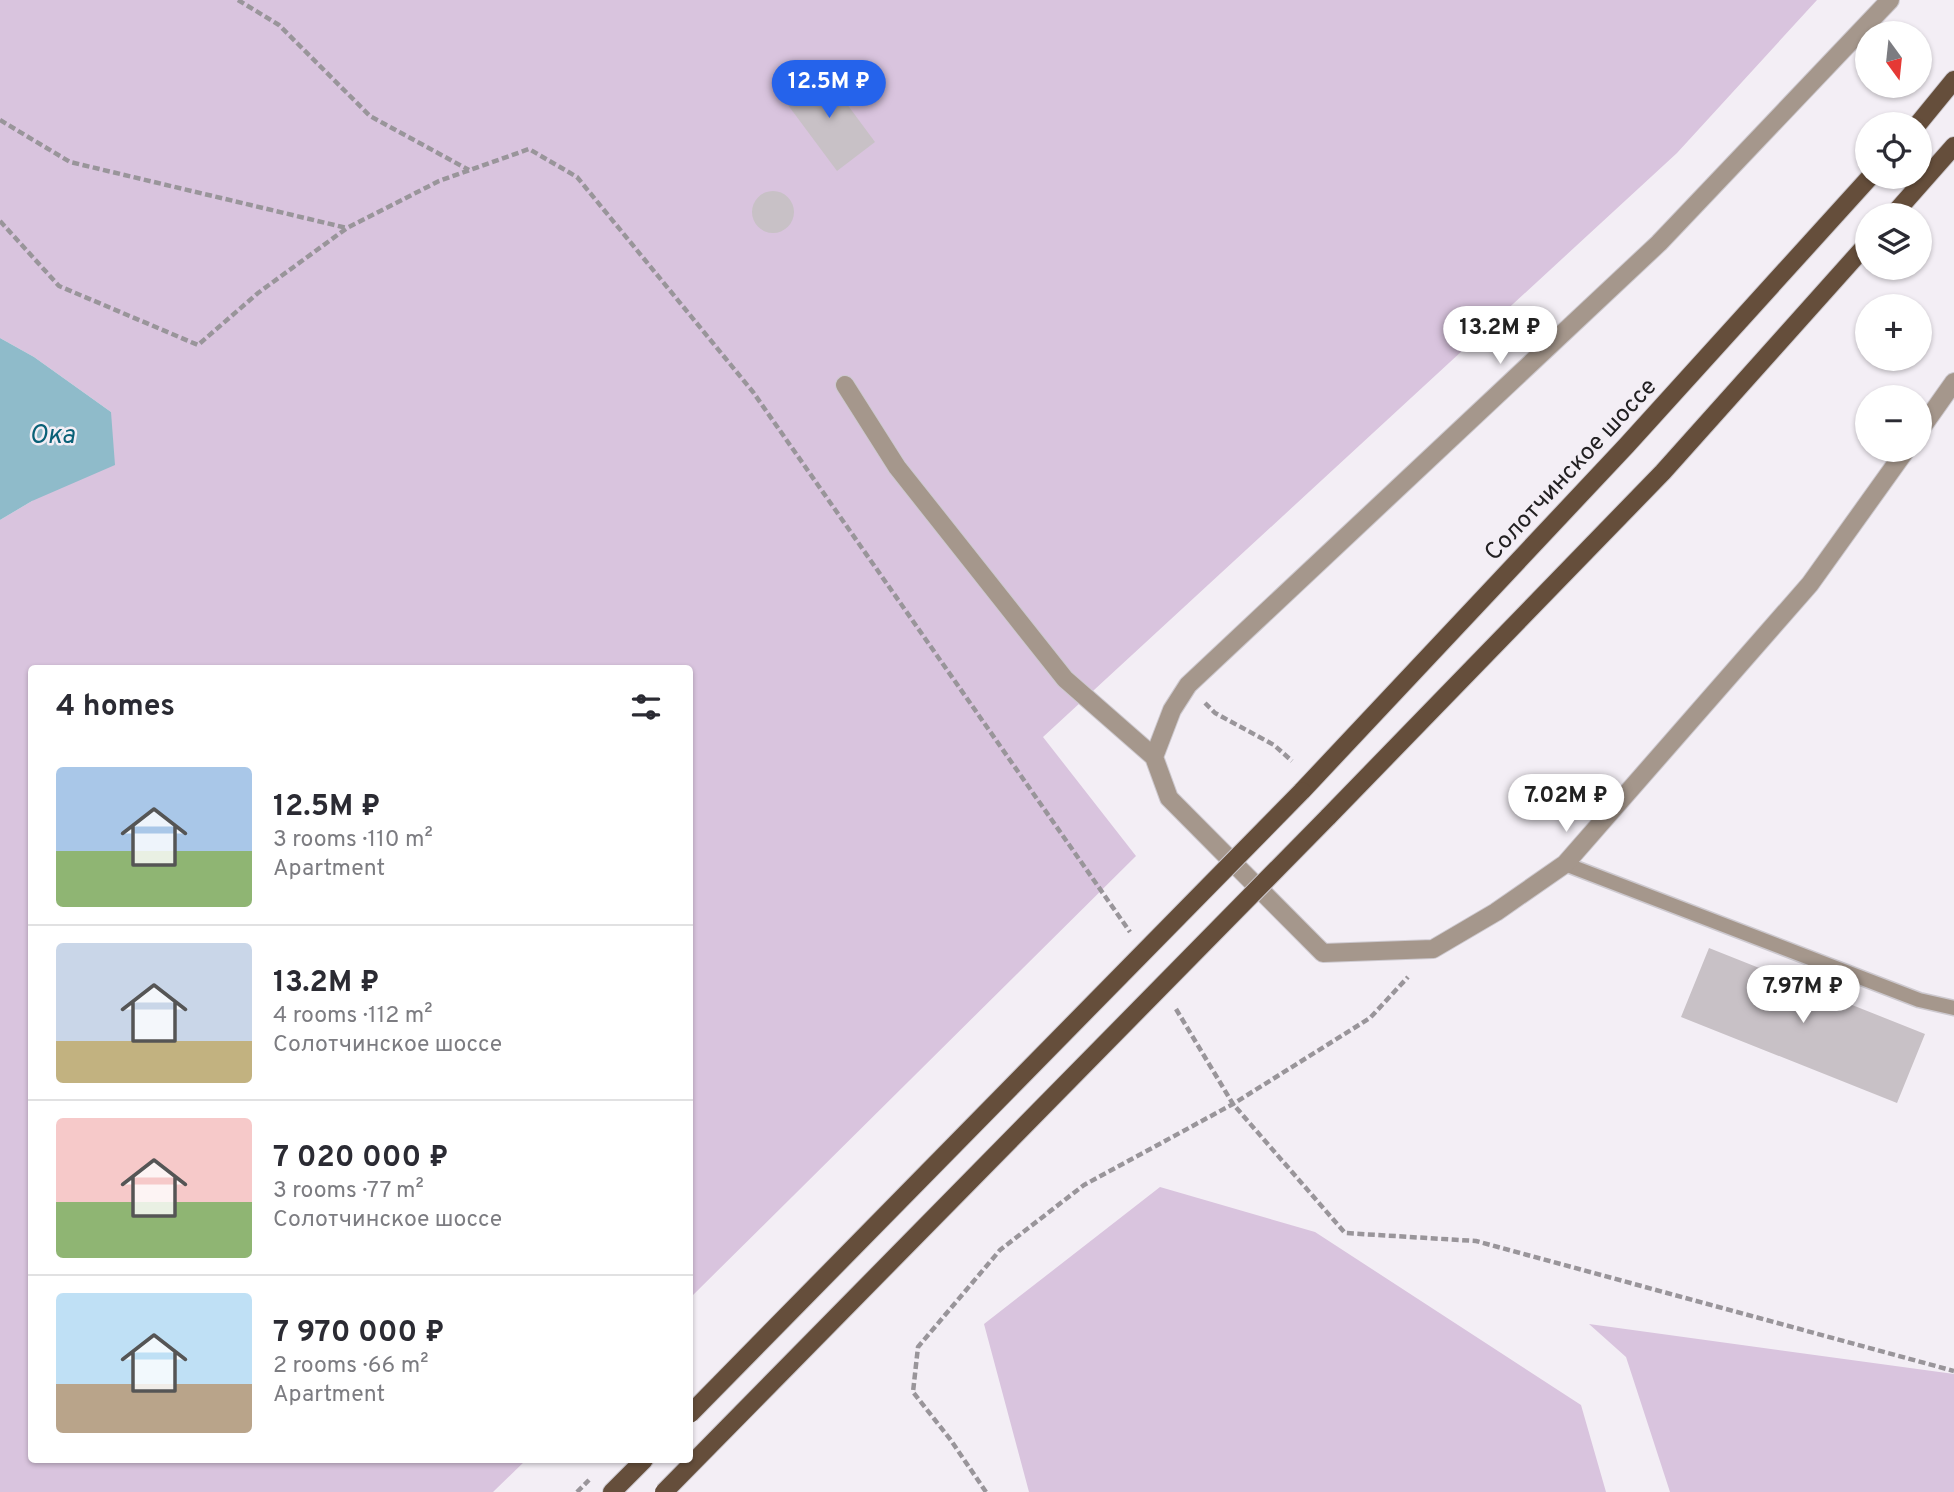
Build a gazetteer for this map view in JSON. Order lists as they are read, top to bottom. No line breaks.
{"streets":{"main road":["Солотчинское шоссе"]},"water":["Ока"],"north":"bottom","page":{"map_buttons":["+","−"],"price":["12.5M ₽","13.2M ₽","7.02M ₽","7.97M ₽"],"heading":"4 homes","list":[{"name":"12.5M ₽","note":"3 rooms · 110 m² · Apartment"},{"name":"13.2M ₽","note":"4 rooms · 112 m² · Солотчинское шоссе"},{"name":"7 020 000 ₽","note":"3 rooms · 77 m² · Солотчинское шоссе"},{"name":"7 970 000 ₽","note":"2 rooms · 66 m² · Apartment"}]}}
